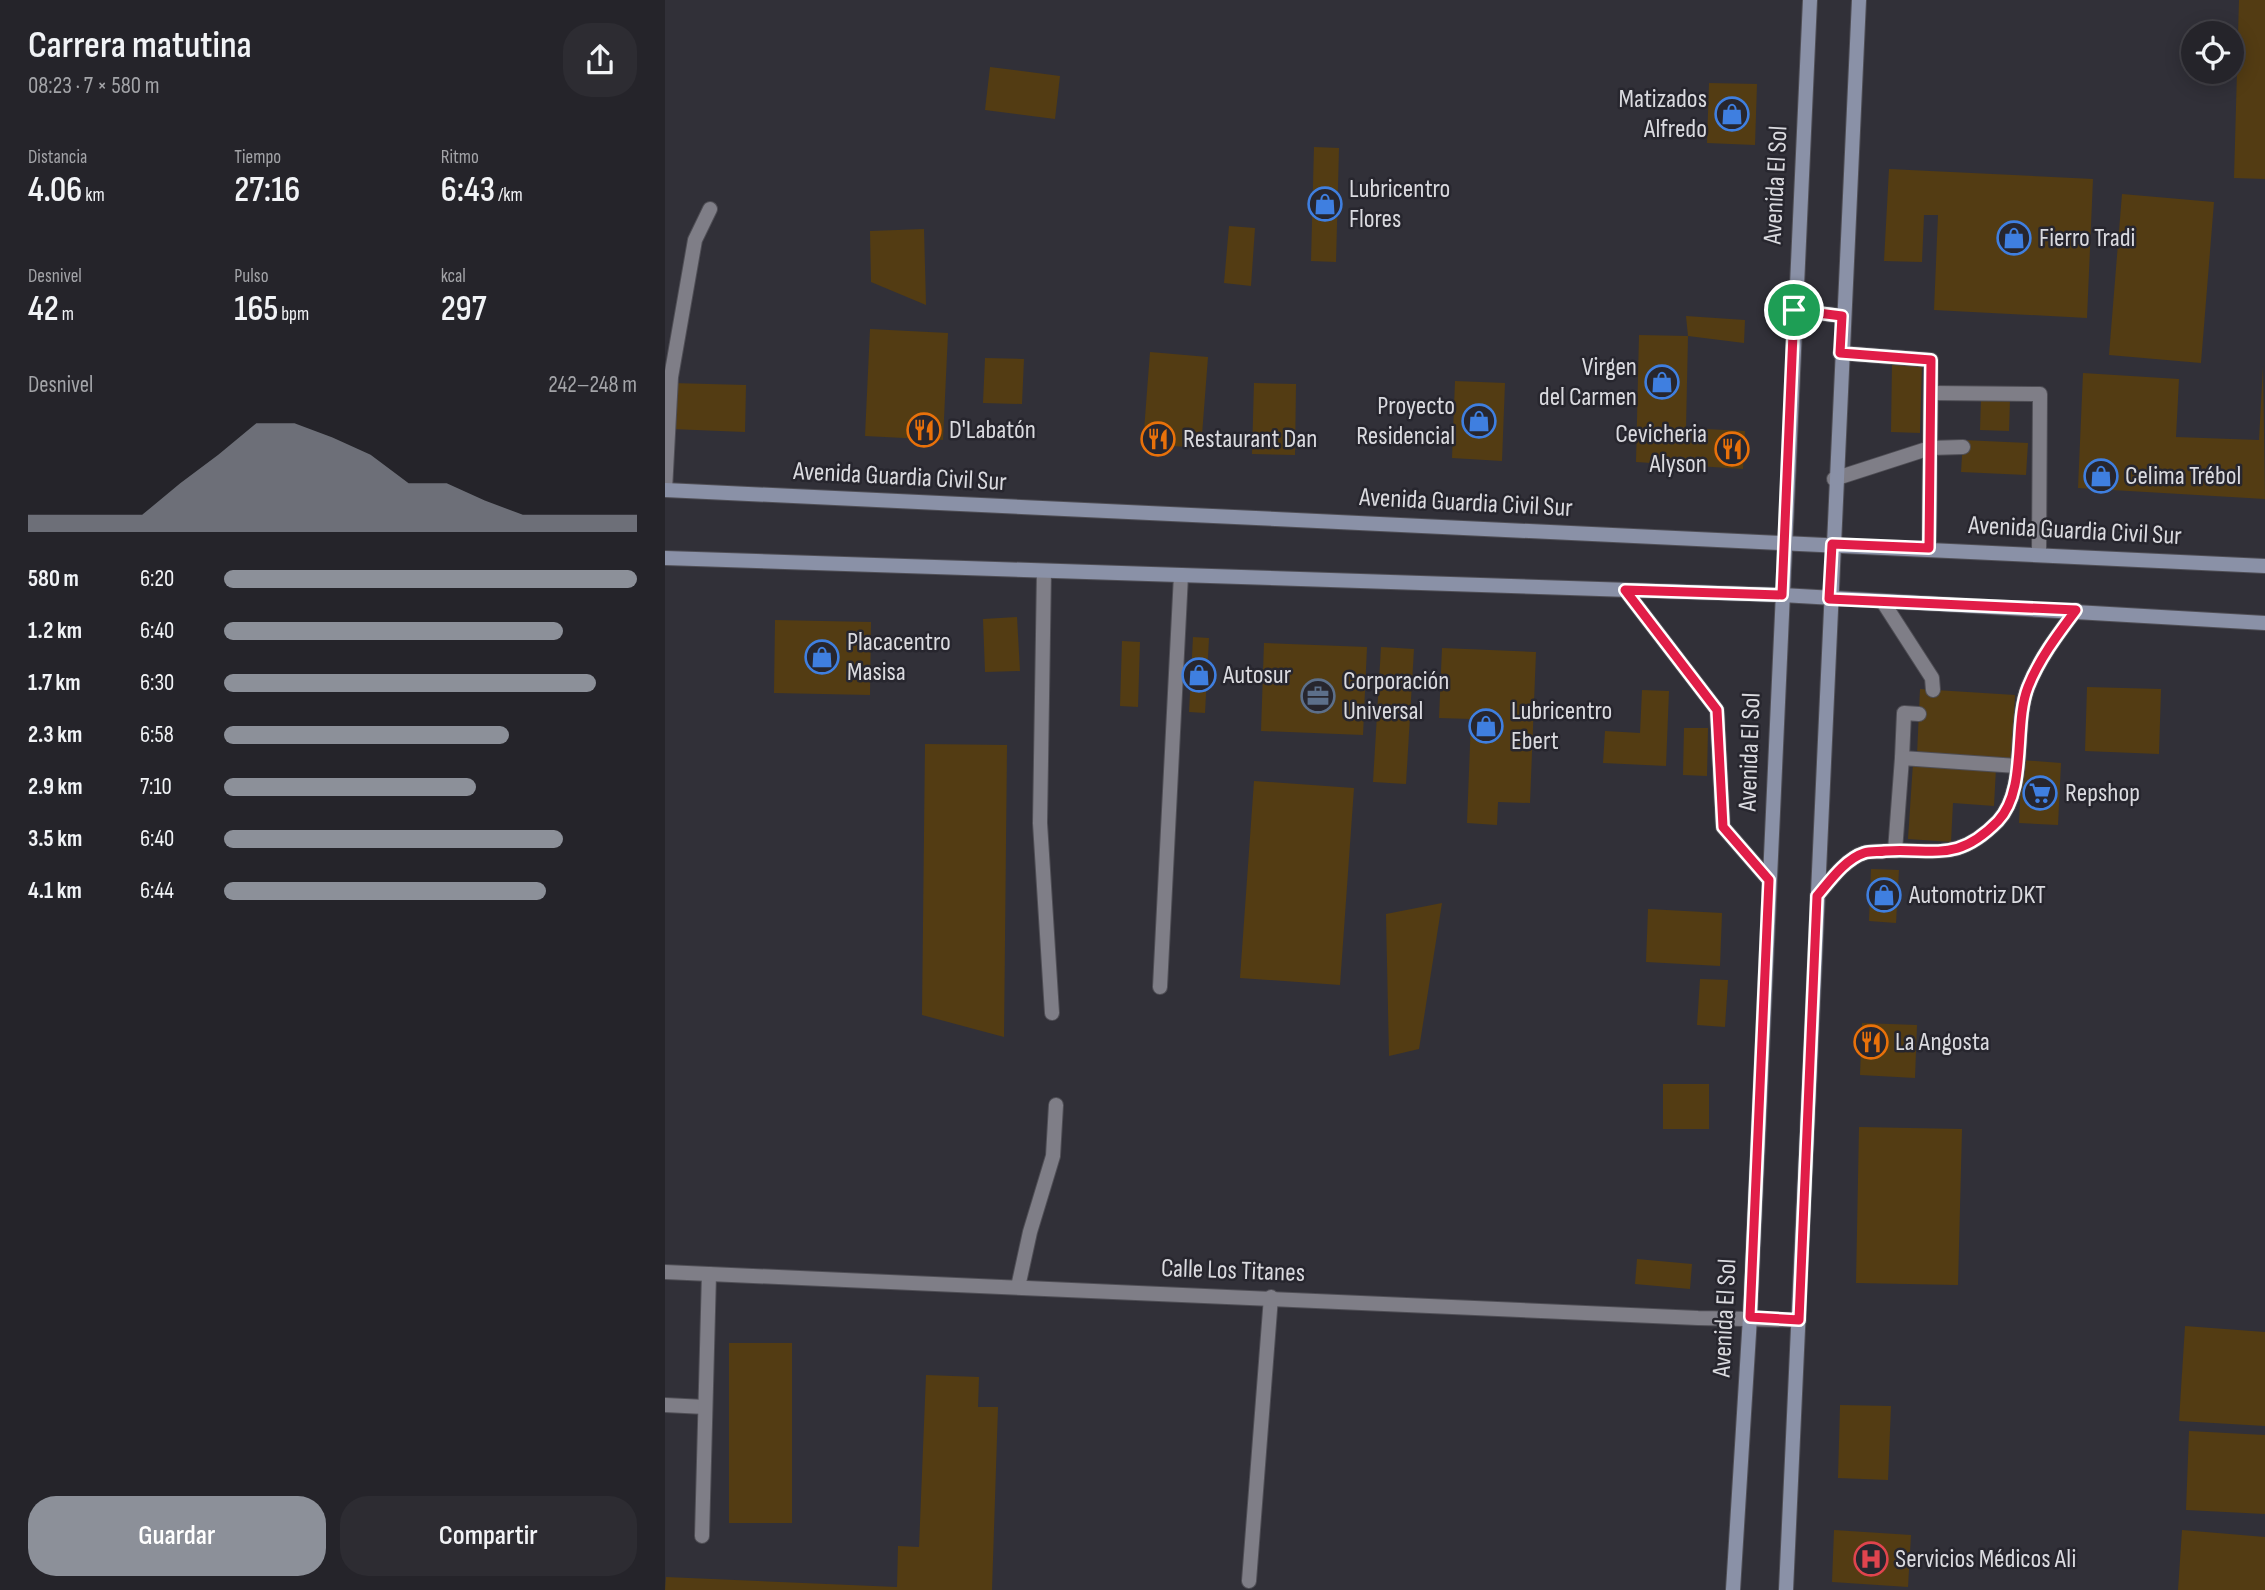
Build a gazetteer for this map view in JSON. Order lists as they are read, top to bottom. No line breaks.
{"streets":{"main road":["Avenida El Sol","Avenida Guardia Civil Sur"],"street":["Calle Los Titanes"]},"crossings":[["Avenida El Sol","Avenida Guardia Civil Sur"],["Avenida El Sol","Calle Los Titanes"]],"places":{"shop":["Matizados Alfredo","Lubricentro Flores","Fierro Tradi","Virgen del Carmen","Proyecto Residencial","Celima Trébol","Placacentro Masisa","Autosur","Lubricentro Ebert","Automotriz DKT"],"restaurant":["D'Labatón","Restaurant Dan","Cevicheria Alyson","La Angosta"],"office":["Corporación Universal"],"supermarket":["Repshop"],"hospital":["Servicios Médicos Ali"]},"page":{"heading":["Carrera matutina","08:23 · 7 × 580 m"],"stats":[["Distancia","4.06 km"],["Tiempo","27:16"],["Ritmo","6:43 /km"],["Desnivel","42 m"],["Pulso","165 bpm"],["kcal","297"]],"chart":["Desnivel","242–248 m"],"list":[{"name":"580 m","note":"6:20"},{"name":"1.2 km","note":"6:40"},{"name":"1.7 km","note":"6:30"},{"name":"2.3 km","note":"6:58"},{"name":"2.9 km","note":"7:10"},{"name":"3.5 km","note":"6:40"},{"name":"4.1 km","note":"6:44"}],"buttons":["Guardar","Compartir"]}}
